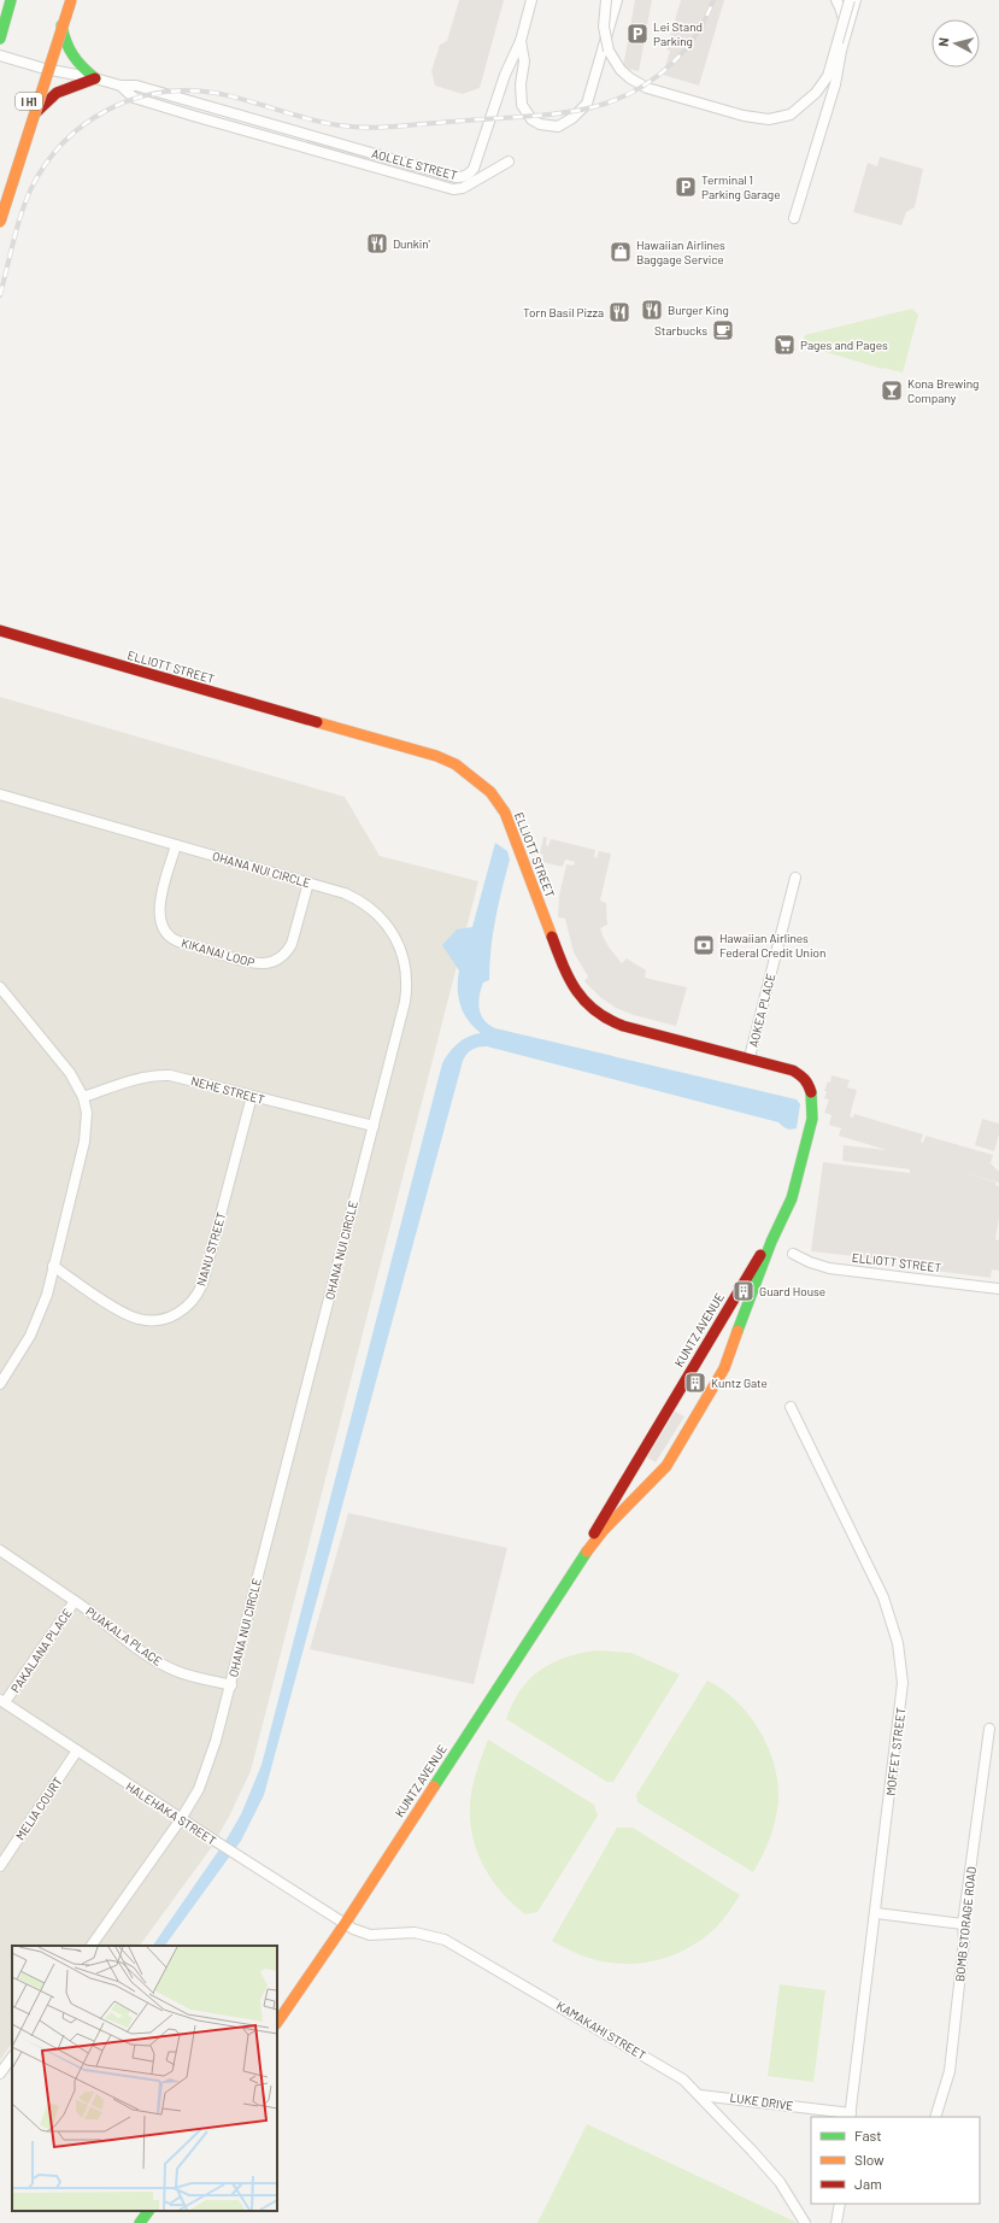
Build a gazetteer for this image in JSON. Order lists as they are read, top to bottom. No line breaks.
{"streets":{"main road":["I H1","ELLIOTT STREET","KUNTZ AVENUE"],"street":["AOLELE STREET","OHANA NUI CIRCLE","KIKANAI LOOP","AOKEA PLACE","NEHE STREET","NANU STREET","PUAKALA PLACE","PAKALANA PLACE","MOFFET STREET","MELIA COURT","HALEHAKA STREET","BOMB STORAGE ROAD","KAMAKAHI STREET","LUKE DRIVE"]},"crossings":[["ELLIOTT STREET","AOKEA PLACE"],["ELLIOTT STREET","KUNTZ AVENUE"],["OHANA NUI CIRCLE","KIKANAI LOOP"],["OHANA NUI CIRCLE","NEHE STREET"],["OHANA NUI CIRCLE","PUAKALA PLACE"],["OHANA NUI CIRCLE","HALEHAKA STREET"],["NEHE STREET","NANU STREET"],["KUNTZ AVENUE","HALEHAKA STREET"],["KUNTZ AVENUE","KAMAKAHI STREET"],["PUAKALA PLACE","PAKALANA PLACE"],["PAKALANA PLACE","HALEHAKA STREET"],["MOFFET STREET","LUKE DRIVE"],["MELIA COURT","HALEHAKA STREET"],["HALEHAKA STREET","KAMAKAHI STREET"],["KAMAKAHI STREET","LUKE DRIVE"]],"places":{"parking":["Lei Stand Parking","Terminal 1 Parking Garage"],"restaurant":["Dunkin'","Burger King","Torn Basil Pizza"],"shop":["Hawaiian Airlines Baggage Service"],"cafe":["Starbucks"],"supermarket":["Pages and Pages"],"bar":["Kona Brewing Company"],"bank":["Hawaiian Airlines Federal Credit Union"],"building":["Guard House","Kuntz Gate"]},"legend":["Fast","Slow","Jam"],"north":"left"}
